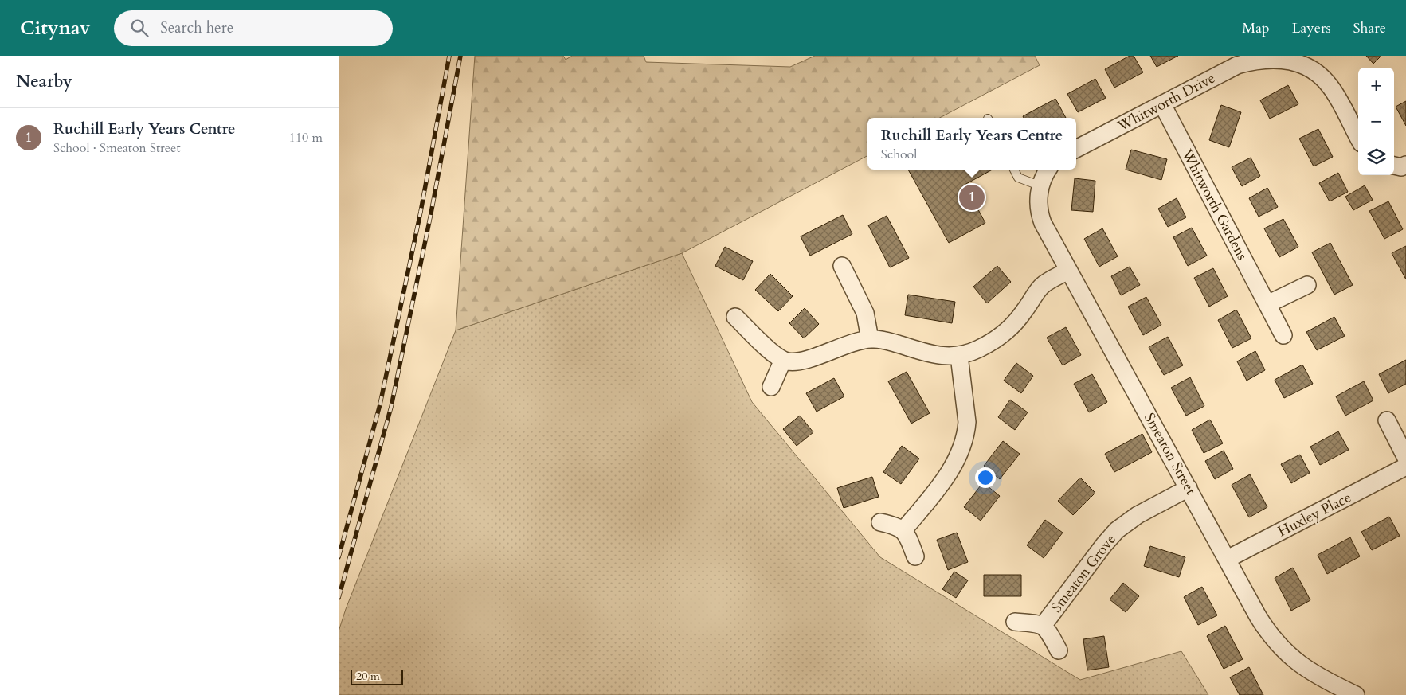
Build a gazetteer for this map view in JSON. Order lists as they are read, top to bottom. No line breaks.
{"streets":{"street":["Whitworth Drive","Whitworth Gardens","Smeaton Street","Huxley Place","Smeaton Grove"]},"crossings":[["Whitworth Drive","Whitworth Gardens"],["Smeaton Street","Huxley Place"],["Smeaton Street","Smeaton Grove"]],"scale_bar":"20 m","page":{"header":"Citynav","search":"Search here","nav":["Map","Layers","Share"],"heading":"Nearby","map_buttons":["+","−"],"list":[{"mark":"1","name":"Ruchill Early Years Centre","note":"School · Smeaton Street","value":"110 m"}],"popup":["Ruchill Early Years Centre","School"],"pins":"1","scale":"20 m"}}
